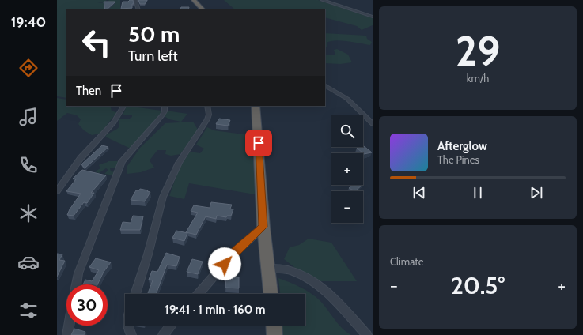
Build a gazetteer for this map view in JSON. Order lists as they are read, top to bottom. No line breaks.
{"page":{"tabs":"19:40","tile":[["29","km/h"],"Climate"],"turn":["50 m","Turn left"],"then":"Then","map_buttons":["+","−"],"song":["Afterglow","The Pines"],"heat":["−","20.5°","+"],"limit":"30","trip":"19:41 · 1 min · 160 m"}}
